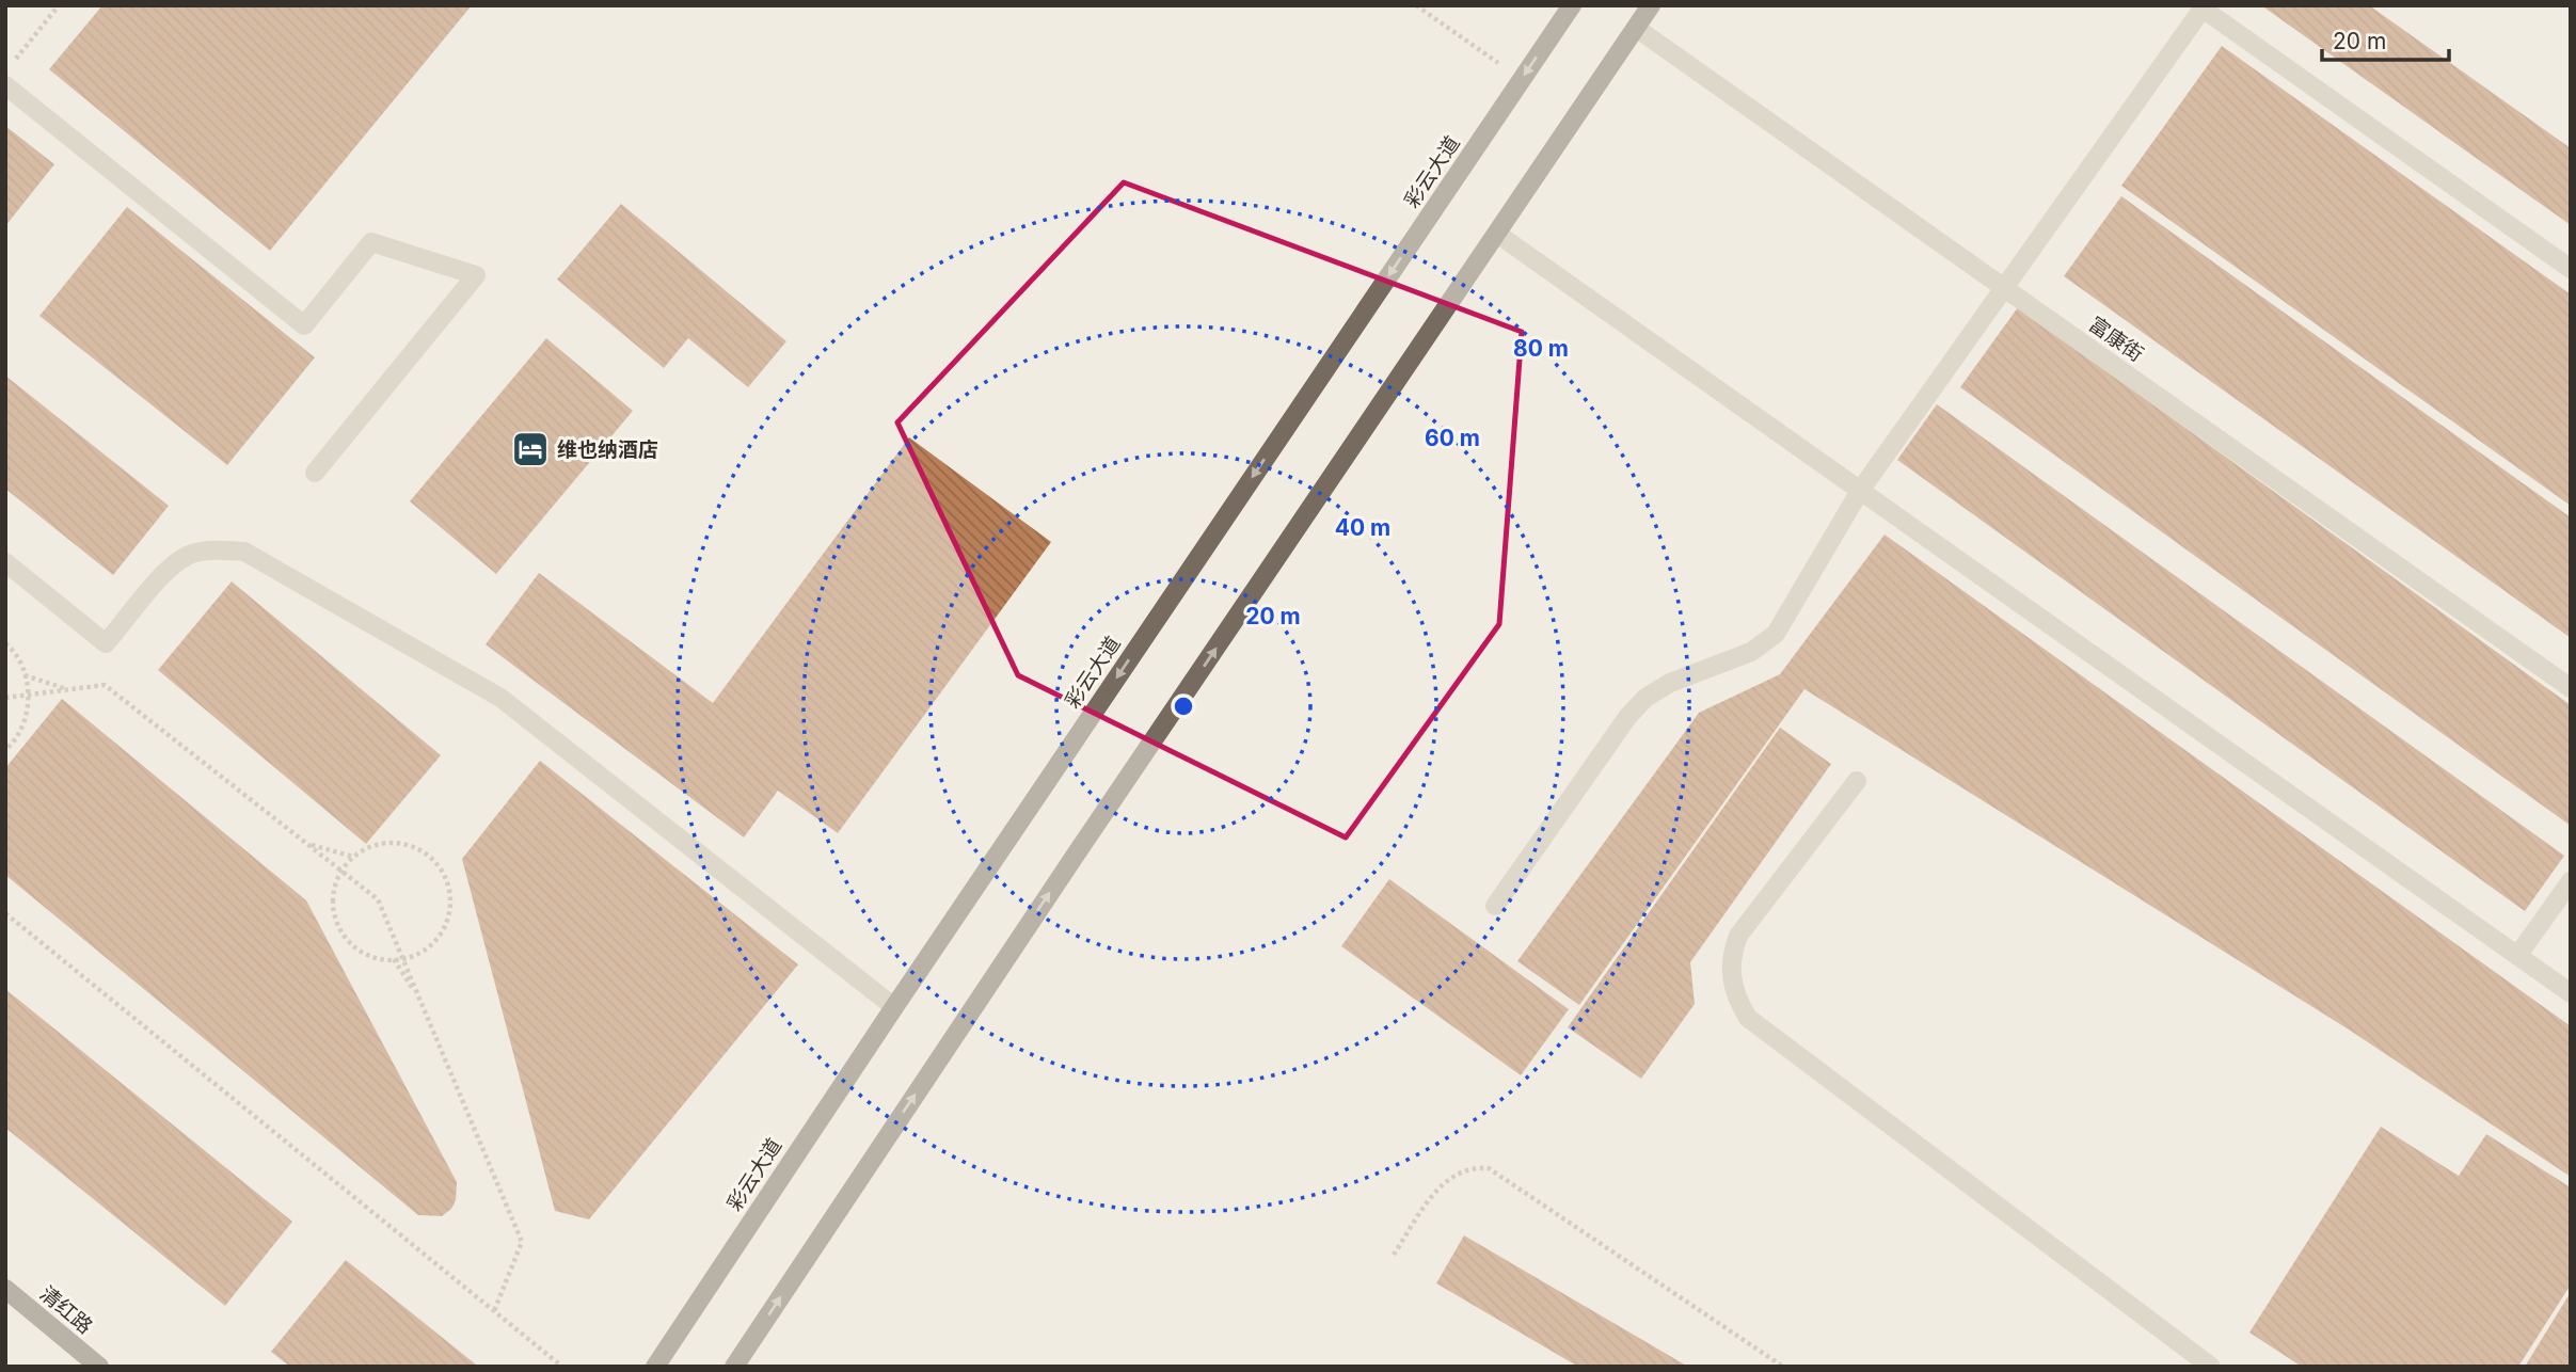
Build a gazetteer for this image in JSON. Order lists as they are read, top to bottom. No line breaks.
{"streets":{"main road":["彩云大道","清红路"],"street":["富康街"]},"places":{"hotel":["维也纳酒店"]},"scale_bar":"20 m","rings":["80 m","60 m","40 m","20 m"]}
